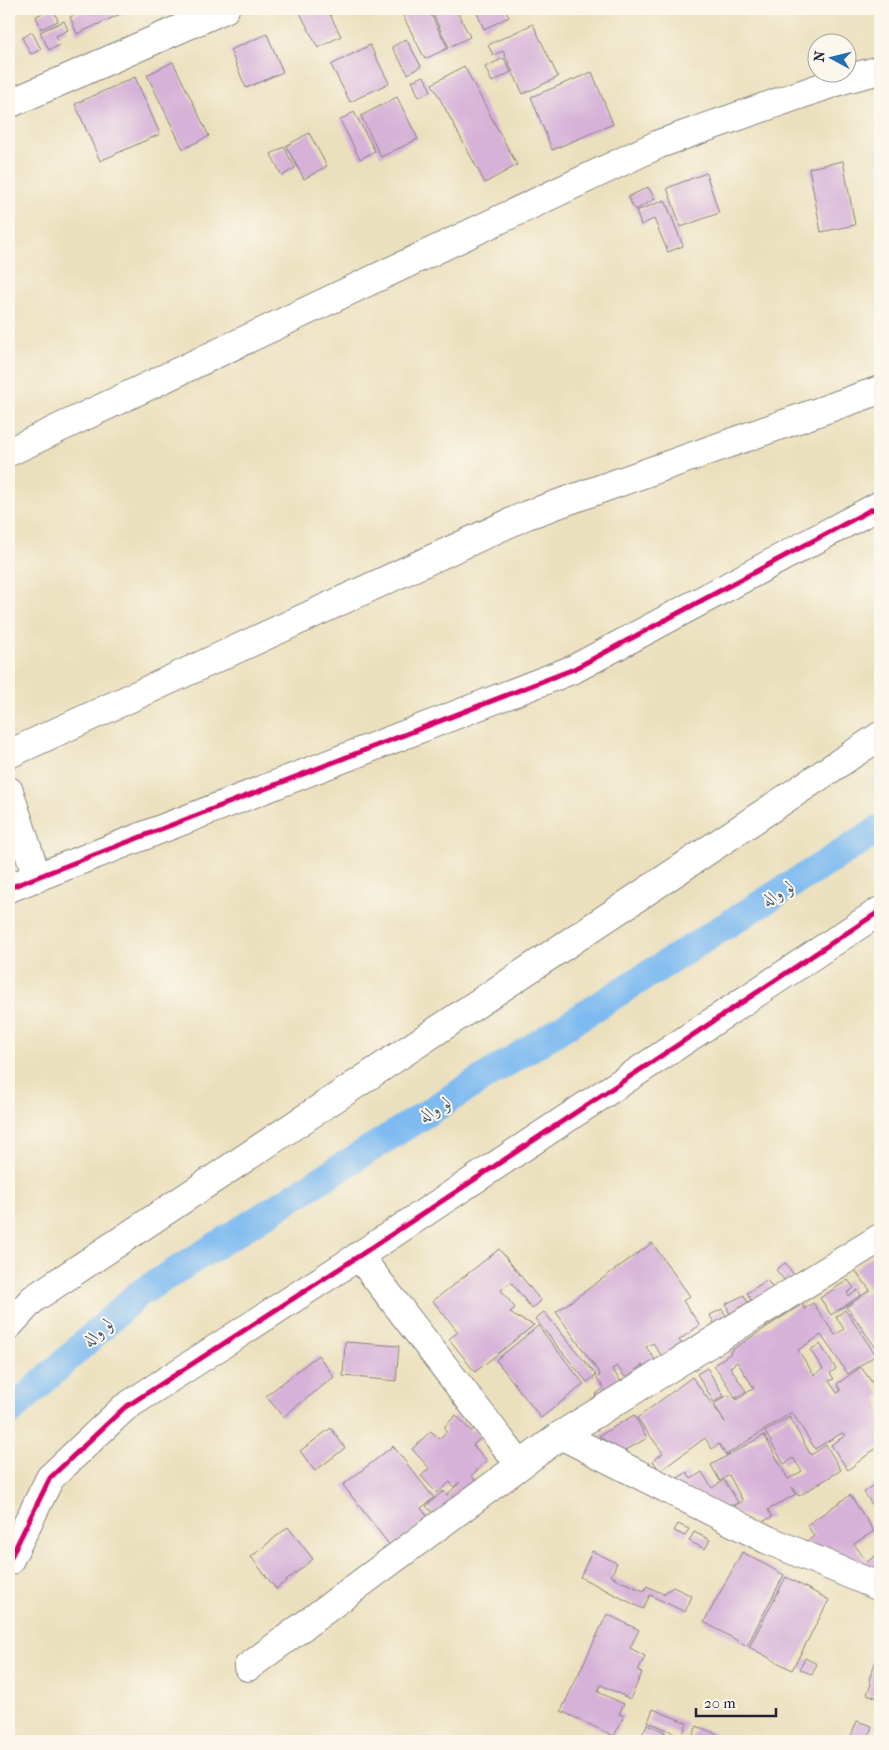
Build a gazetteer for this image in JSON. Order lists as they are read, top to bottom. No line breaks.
{"water":["لو واله"],"scale_bar":"20 m","north":"left"}
